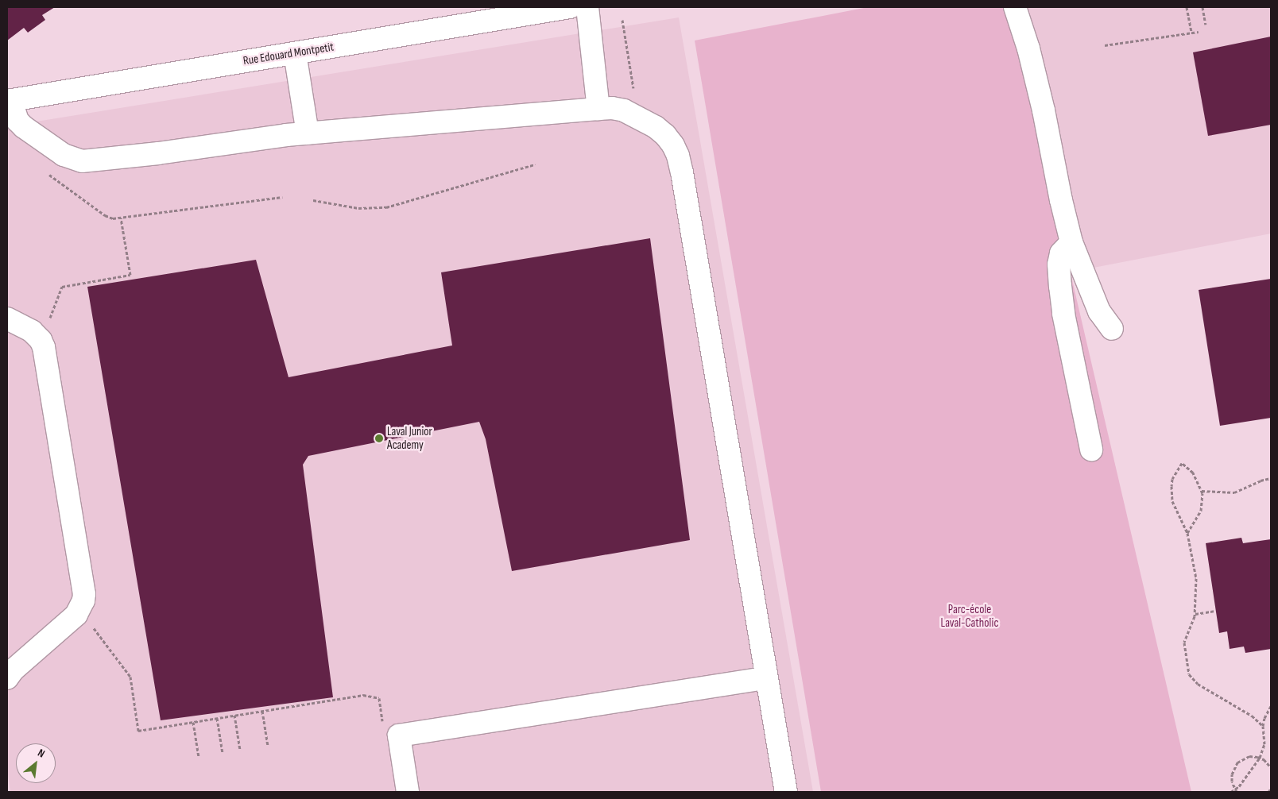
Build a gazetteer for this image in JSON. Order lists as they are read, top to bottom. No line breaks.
{"streets":{"street":["Rue Edouard Montpetit"]},"parks":["Parc-école Laval-Catholic"],"places":["Laval Junior Academy"],"north":"top right"}
